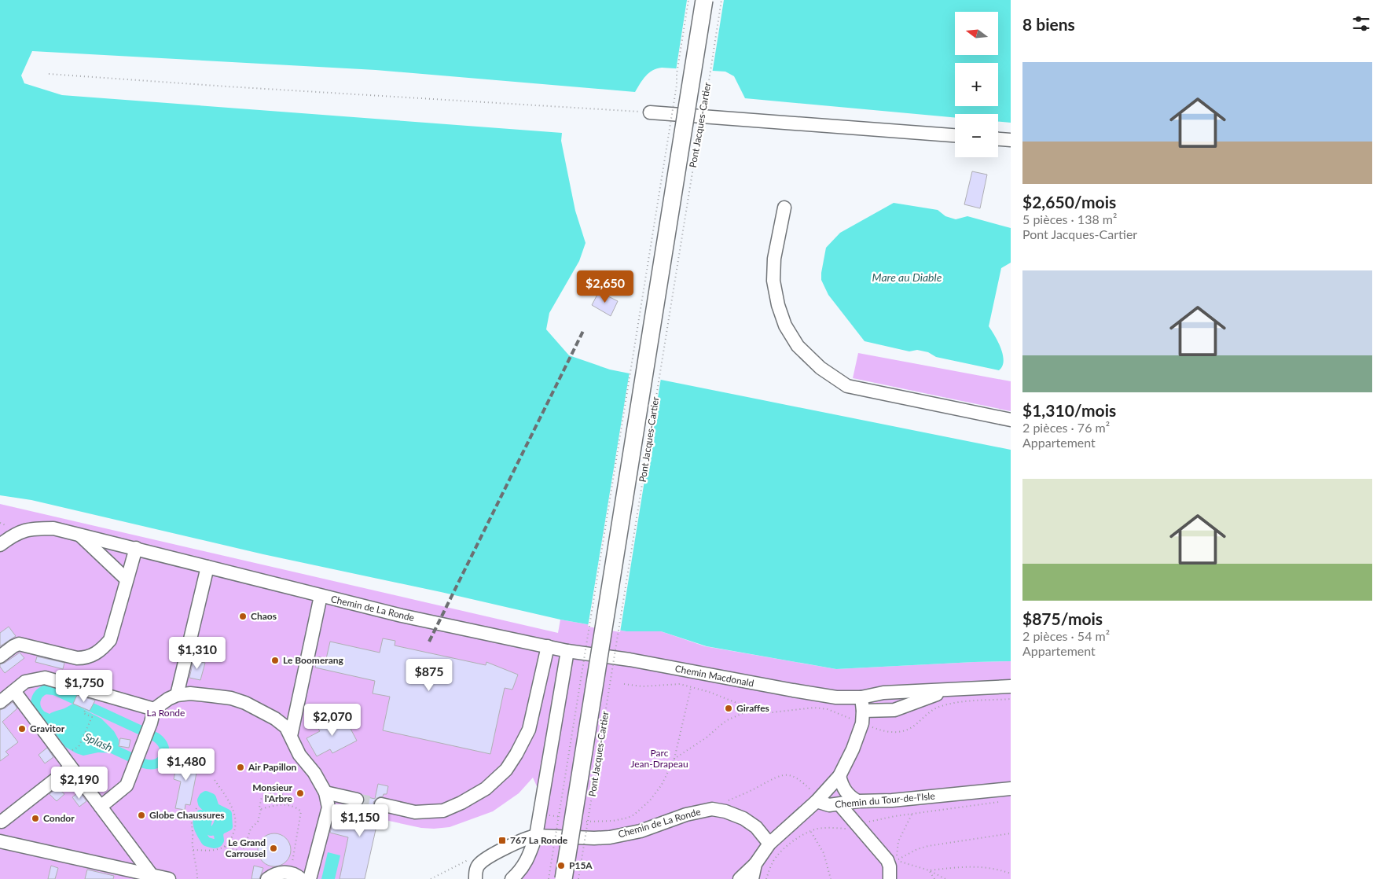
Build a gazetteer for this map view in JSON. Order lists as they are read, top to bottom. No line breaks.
{"streets":{"main road":["Pont Jacques-Cartier"],"street":["Chemin de La Ronde","Chemin Macdonald","Chemin du Tour-de-l'Isle"]},"crossings":[["Chemin de La Ronde","Chemin Macdonald"]],"water":["Mare au Diable","Splash"],"parks":["La Ronde","Parc Jean-Drapeau"],"places":{"other":["Chaos","Le Boomerang","Giraffes","Gravitor","Air Papillon","Monsieur l'Arbre","Globe Chaussures","Condor","Le Grand Carrousel","P15A"],"transit":["767 La Ronde"]},"north":"left","page":{"heading":"8 biens","map_buttons":["+","−"],"list":[{"name":"$2,650/mois","note":"5 pièces · 138 m² · Pont Jacques-Cartier"},{"name":"$1,310/mois","note":"2 pièces · 76 m² · Appartement"},{"name":"$875/mois","note":"2 pièces · 54 m² · Appartement"}],"price":["$2,650","$1,310","$875","$1,750","$2,070","$1,480","$2,190","$1,150"]}}
